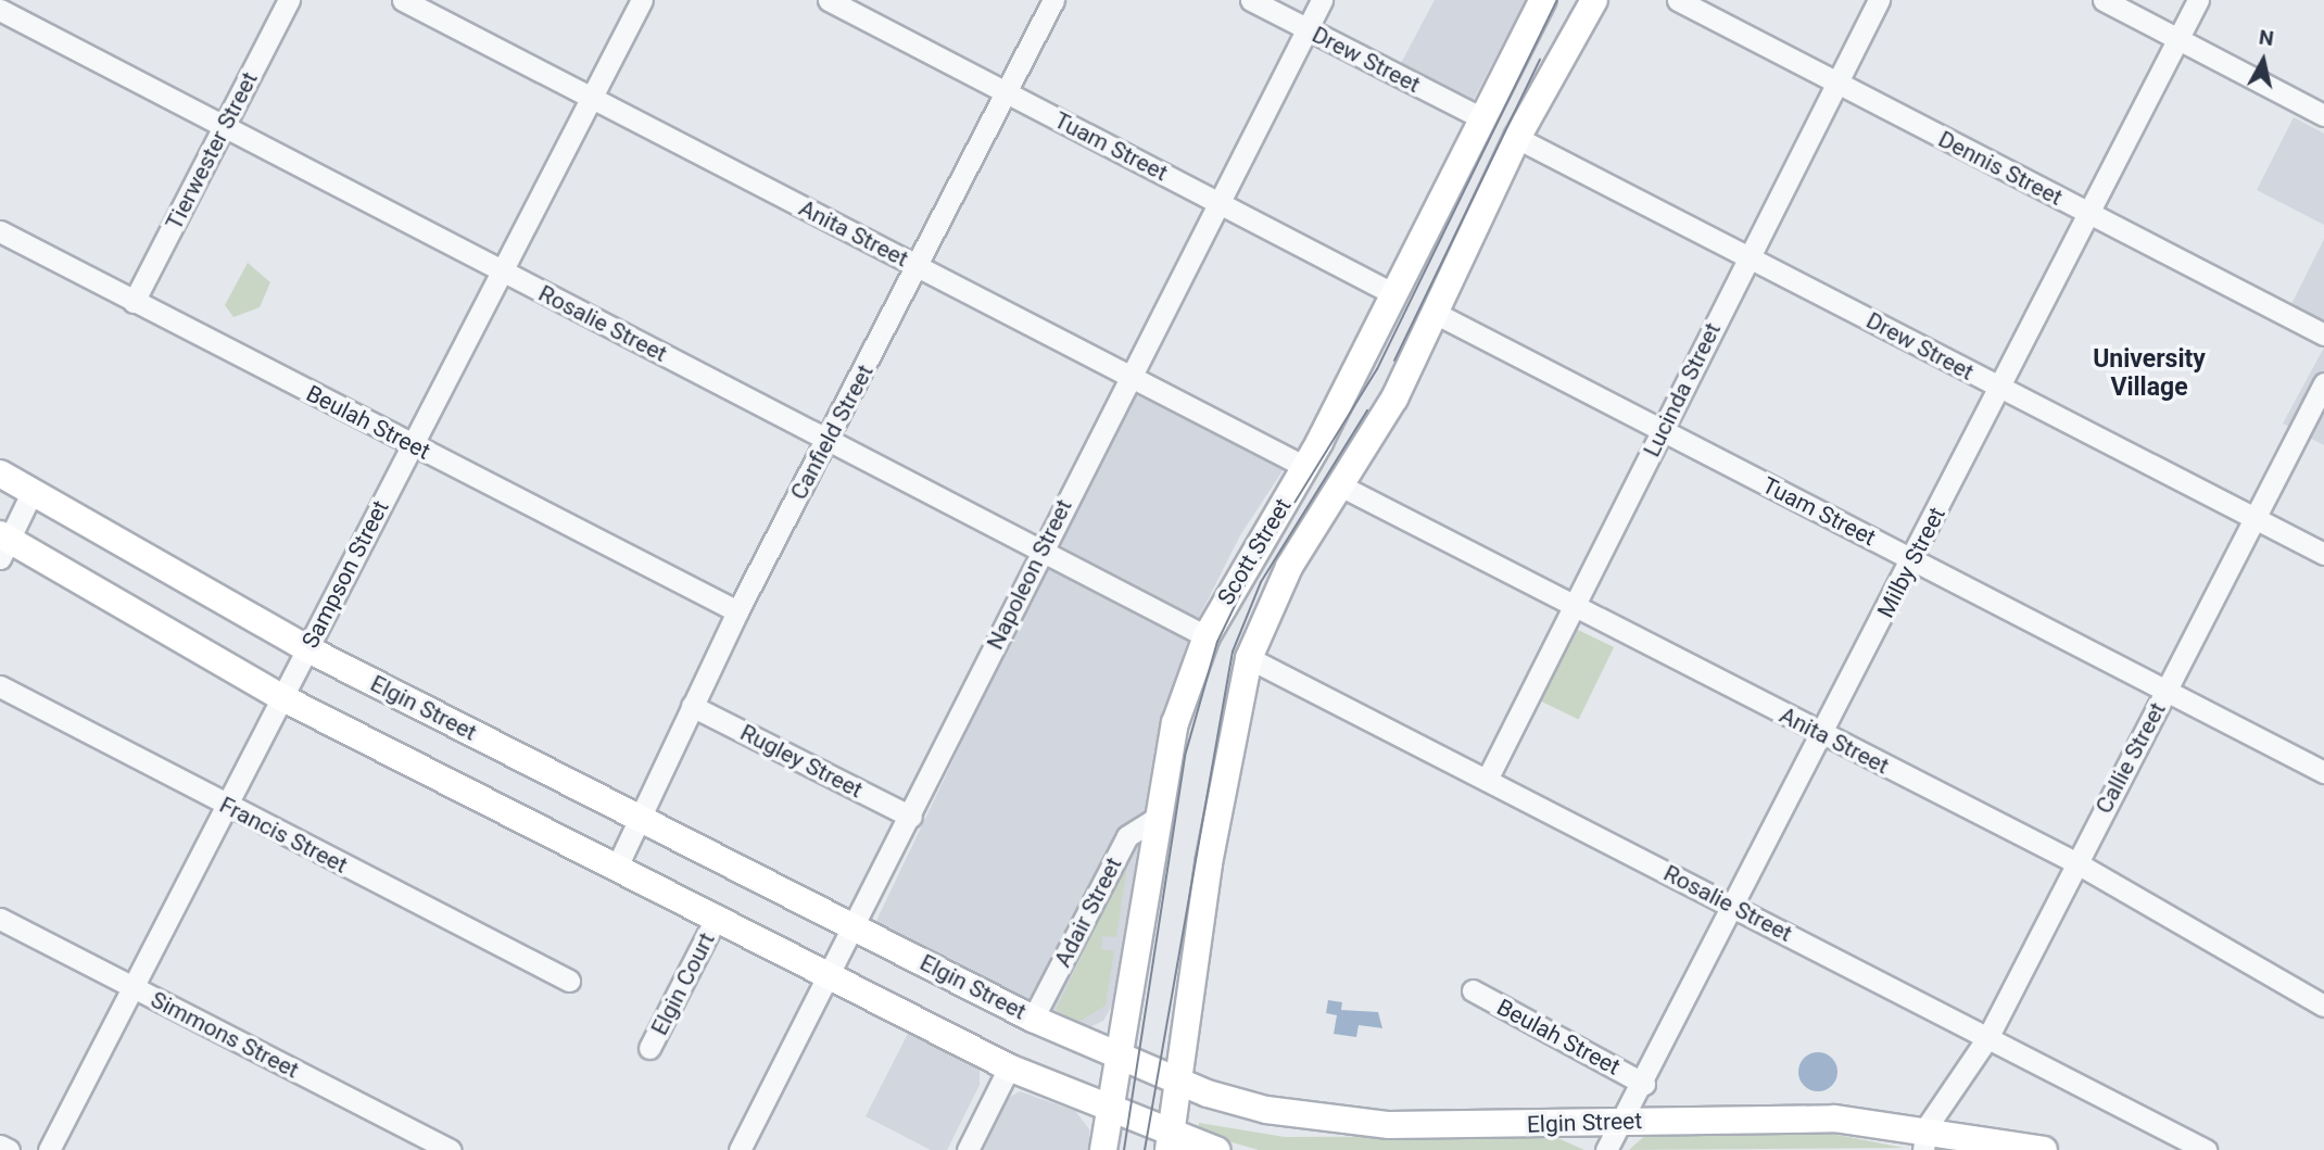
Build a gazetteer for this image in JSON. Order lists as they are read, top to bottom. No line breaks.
{"streets":{"main road":["Scott Street","Elgin Street"],"street":["Drew Street","Tuam Street","Tierwester Street","Dennis Street","Anita Street","Rosalie Street","Lucinda Street","Beulah Street","Canfield Street","Milby Street","Sampson Street","Napoleon Street","Callie Street","Rugley Street","Francis Street","Adair Street","Elgin Court","Simmons Street"]},"crossings":[["Drew Street","Lucinda Street"],["Drew Street","Scott Street"],["Drew Street","Milby Street"],["Drew Street","Napoleon Street"],["Drew Street","Callie Street"],["Tuam Street","Lucinda Street"],["Tuam Street","Canfield Street"],["Tuam Street","Scott Street"],["Tuam Street","Milby Street"],["Tuam Street","Napoleon Street"],["Tuam Street","Callie Street"],["Tierwester Street","Rosalie Street"],["Tierwester Street","Beulah Street"],["Dennis Street","Lucinda Street"],["Dennis Street","Milby Street"],["Anita Street","Lucinda Street"],["Anita Street","Canfield Street"],["Anita Street","Scott Street"],["Anita Street","Milby Street"],["Anita Street","Sampson Street"],["Anita Street","Napoleon Street"],["Anita Street","Callie Street"],["Rosalie Street","Lucinda Street"],["Rosalie Street","Canfield Street"],["Rosalie Street","Scott Street"],["Rosalie Street","Milby Street"],["Rosalie Street","Sampson Street"],["Rosalie Street","Napoleon Street"],["Rosalie Street","Callie Street"],["Beulah Street","Canfield Street"],["Beulah Street","Milby Street"],["Beulah Street","Sampson Street"],["Canfield Street","Elgin Street"],["Canfield Street","Rugley Street"],["Scott Street","Elgin Street"],["Scott Street","Adair Street"],["Milby Street","Elgin Street"],["Sampson Street","Elgin Street"],["Sampson Street","Francis Street"],["Sampson Street","Simmons Street"],["Napoleon Street","Elgin Street"],["Napoleon Street","Rugley Street"],["Elgin Street","Callie Street"],["Elgin Street","Adair Street"]],"districts":["University Village"],"north":"top"}
